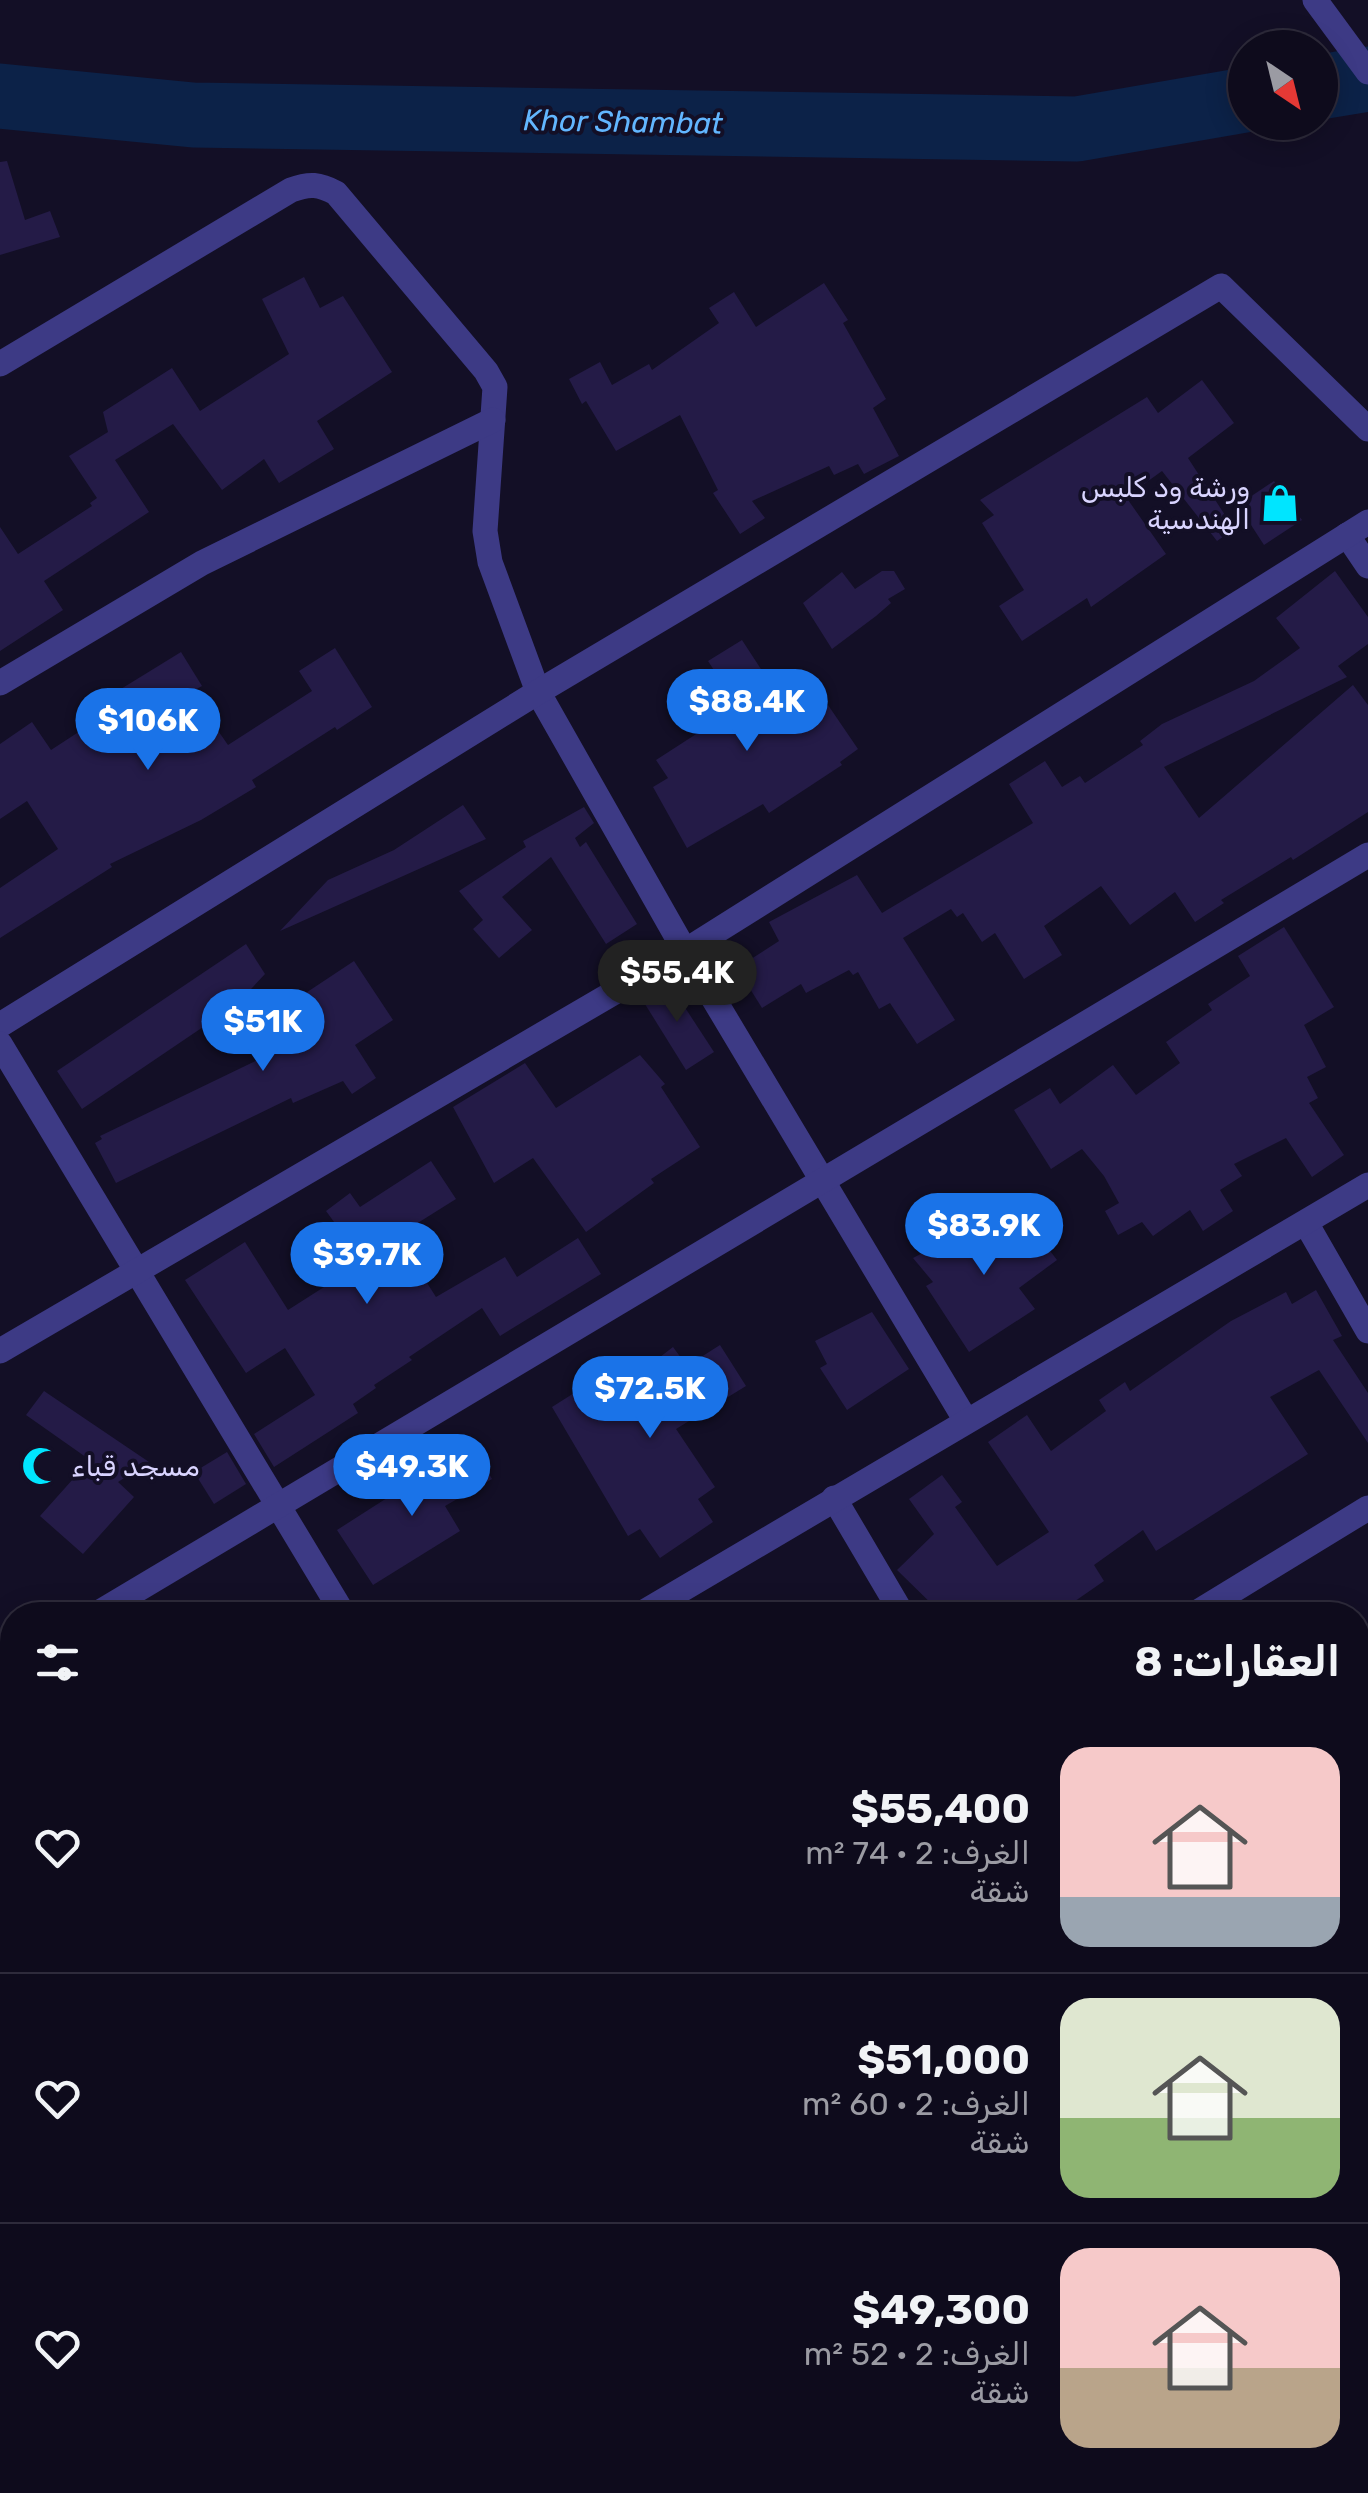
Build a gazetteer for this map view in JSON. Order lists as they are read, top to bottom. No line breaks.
{"water":["Khor Shambat"],"places":{"shop":["ورشة ود كلبس الهندسية"],"mosque":["مسجد قباء"]},"north":"bottom right","page":{"price":["$88.4K","$106K","$55.4K","$51K","$83.9K","$39.7K","$72.5K","$49.3K"],"heading":"العقارات: 8","list":[{"name":"$55,400","note":"الغرف: 2 · 74 m² · شقة"},{"name":"$51,000","note":"الغرف: 2 · 60 m² · شقة"},{"name":"$49,300","note":"الغرف: 2 · 52 m² · شقة"}]}}
